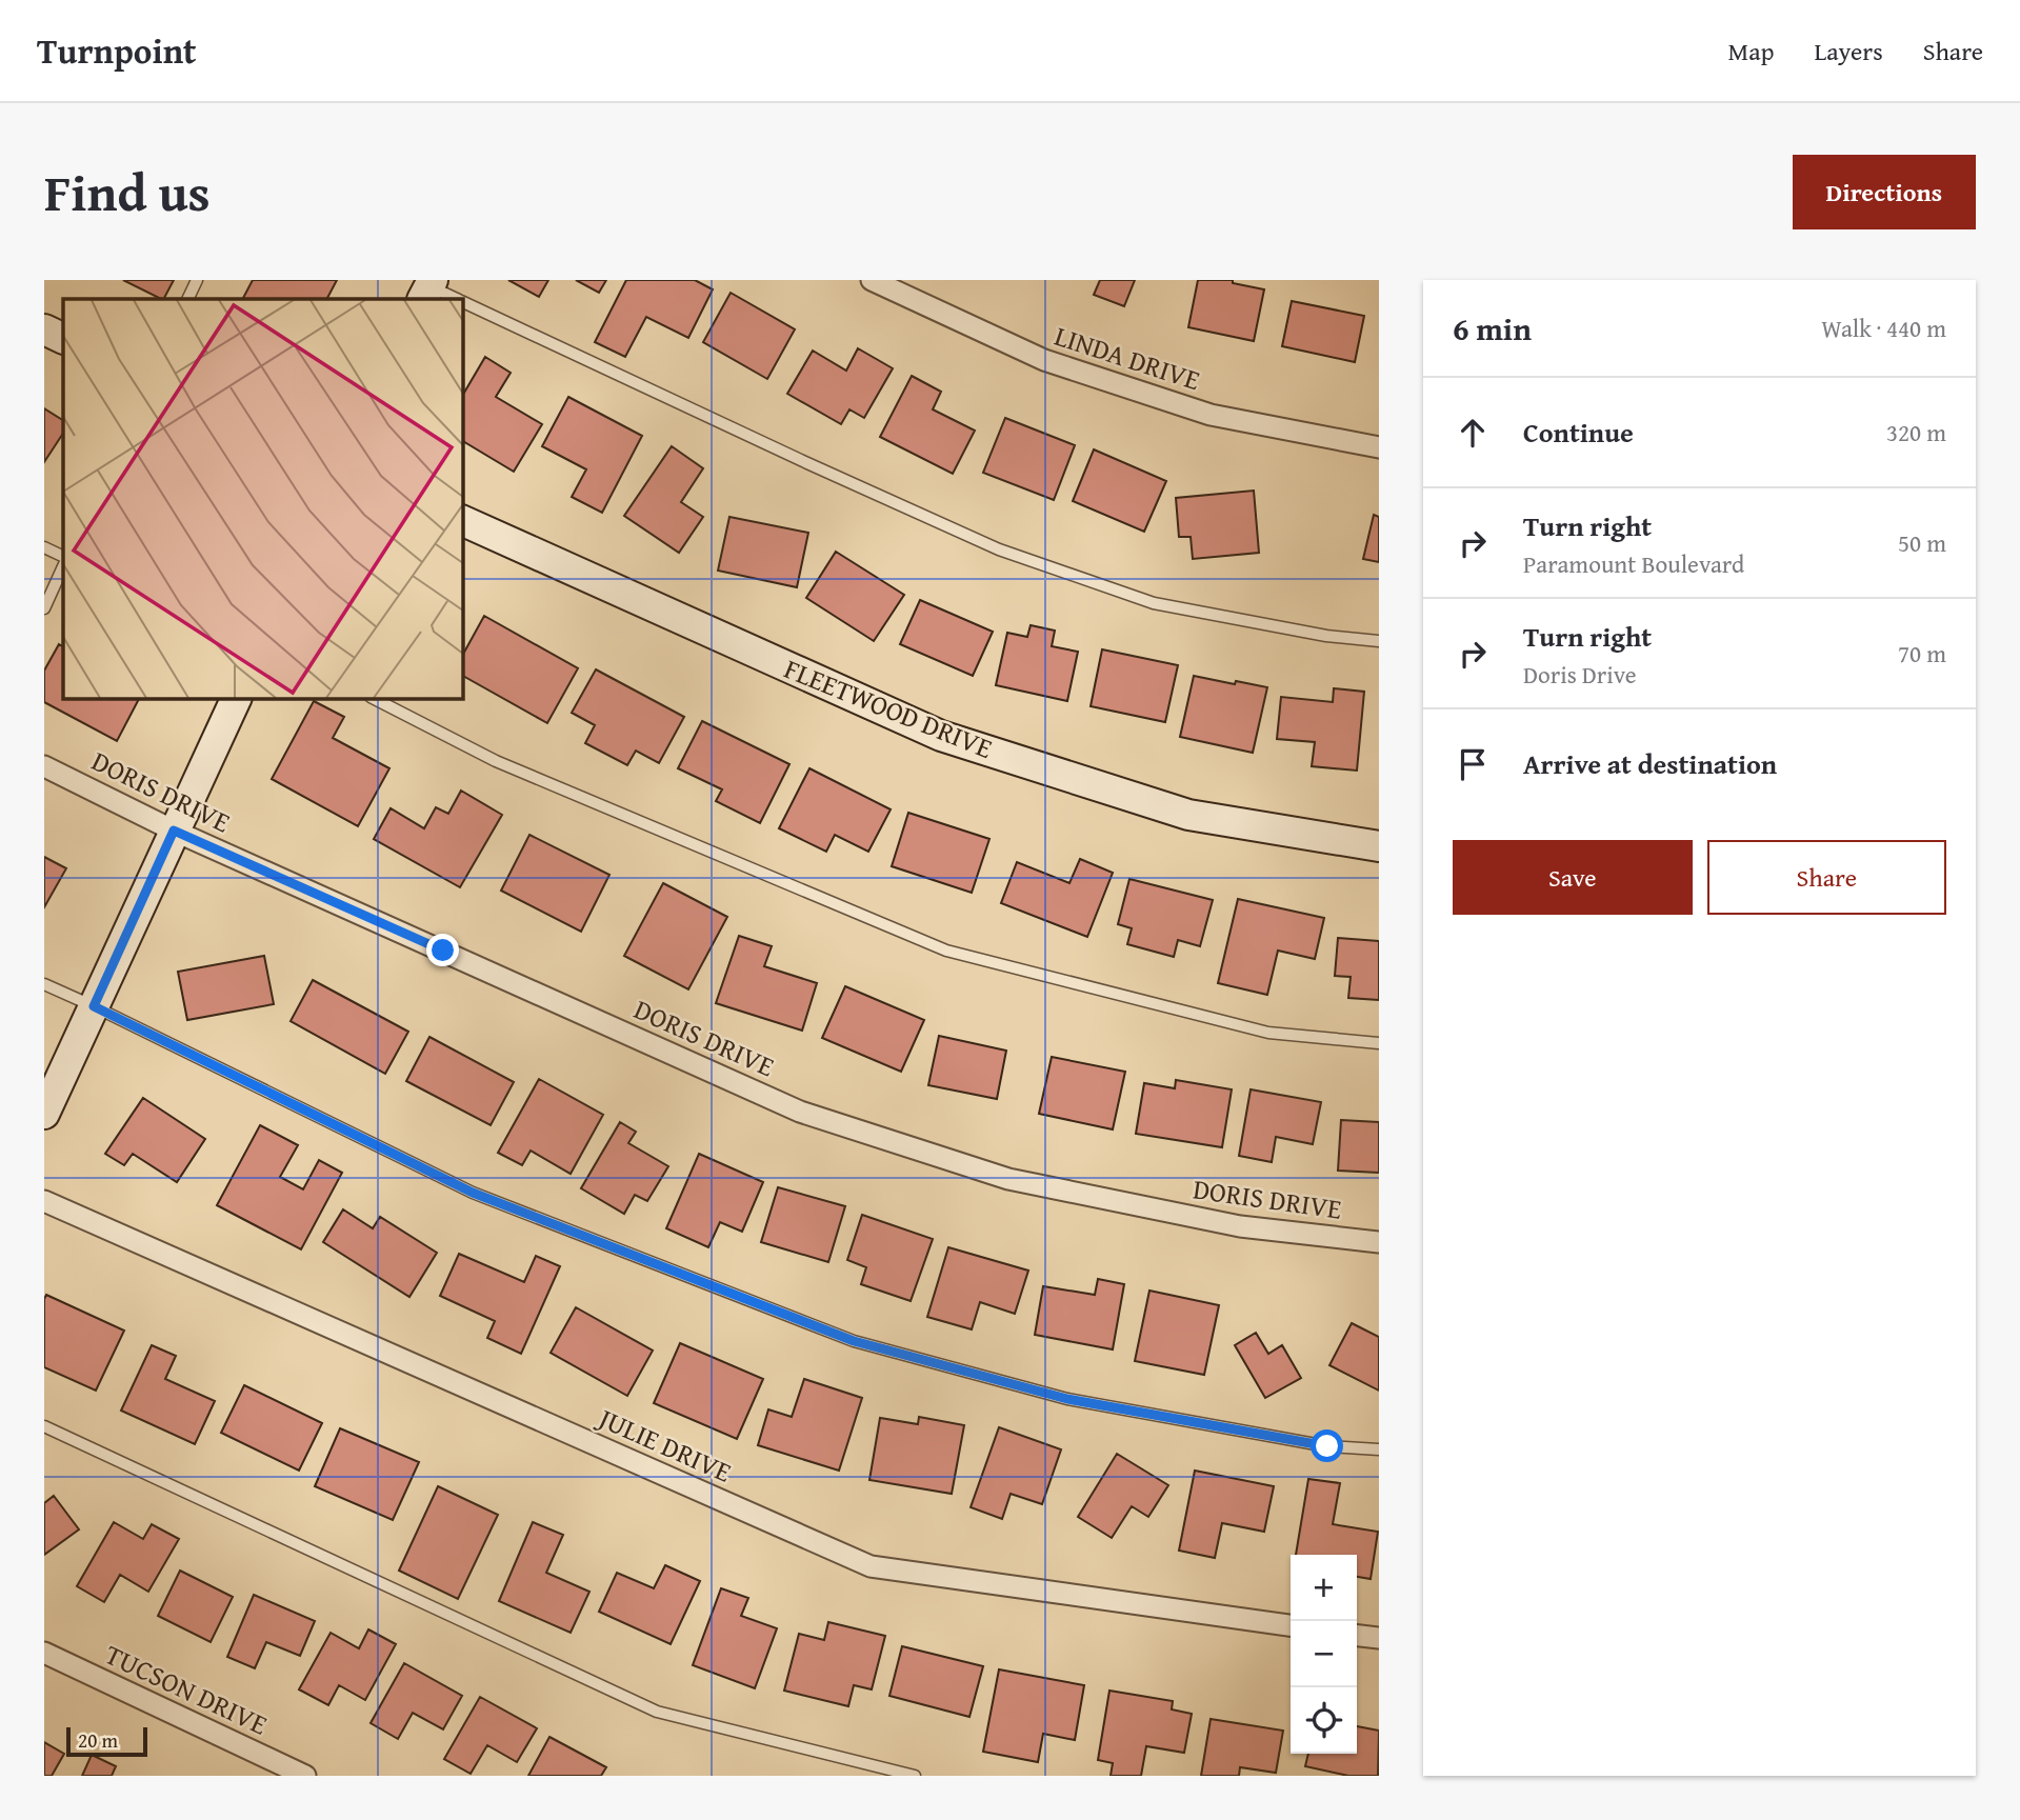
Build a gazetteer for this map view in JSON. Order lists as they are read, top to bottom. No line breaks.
{"streets":{"street":["LINDA DRIVE","FLEETWOOD DRIVE","DORIS DRIVE","JULIE DRIVE","TUCSON DRIVE"]},"scale_bar":"20 m","page":{"header":"Turnpoint","nav":["Map","Layers","Share"],"title":"Find us","buttons":["Directions",["Save","Share"]],"heading":["6 min","Walk · 440 m"],"list":[["Continue","320 m"],["Turn right","Paramount Boulevard","50 m"],["Turn right","Doris Drive","70 m"],"Arrive at destination"],"map_buttons":["+","−"],"scale":"20 m"}}
